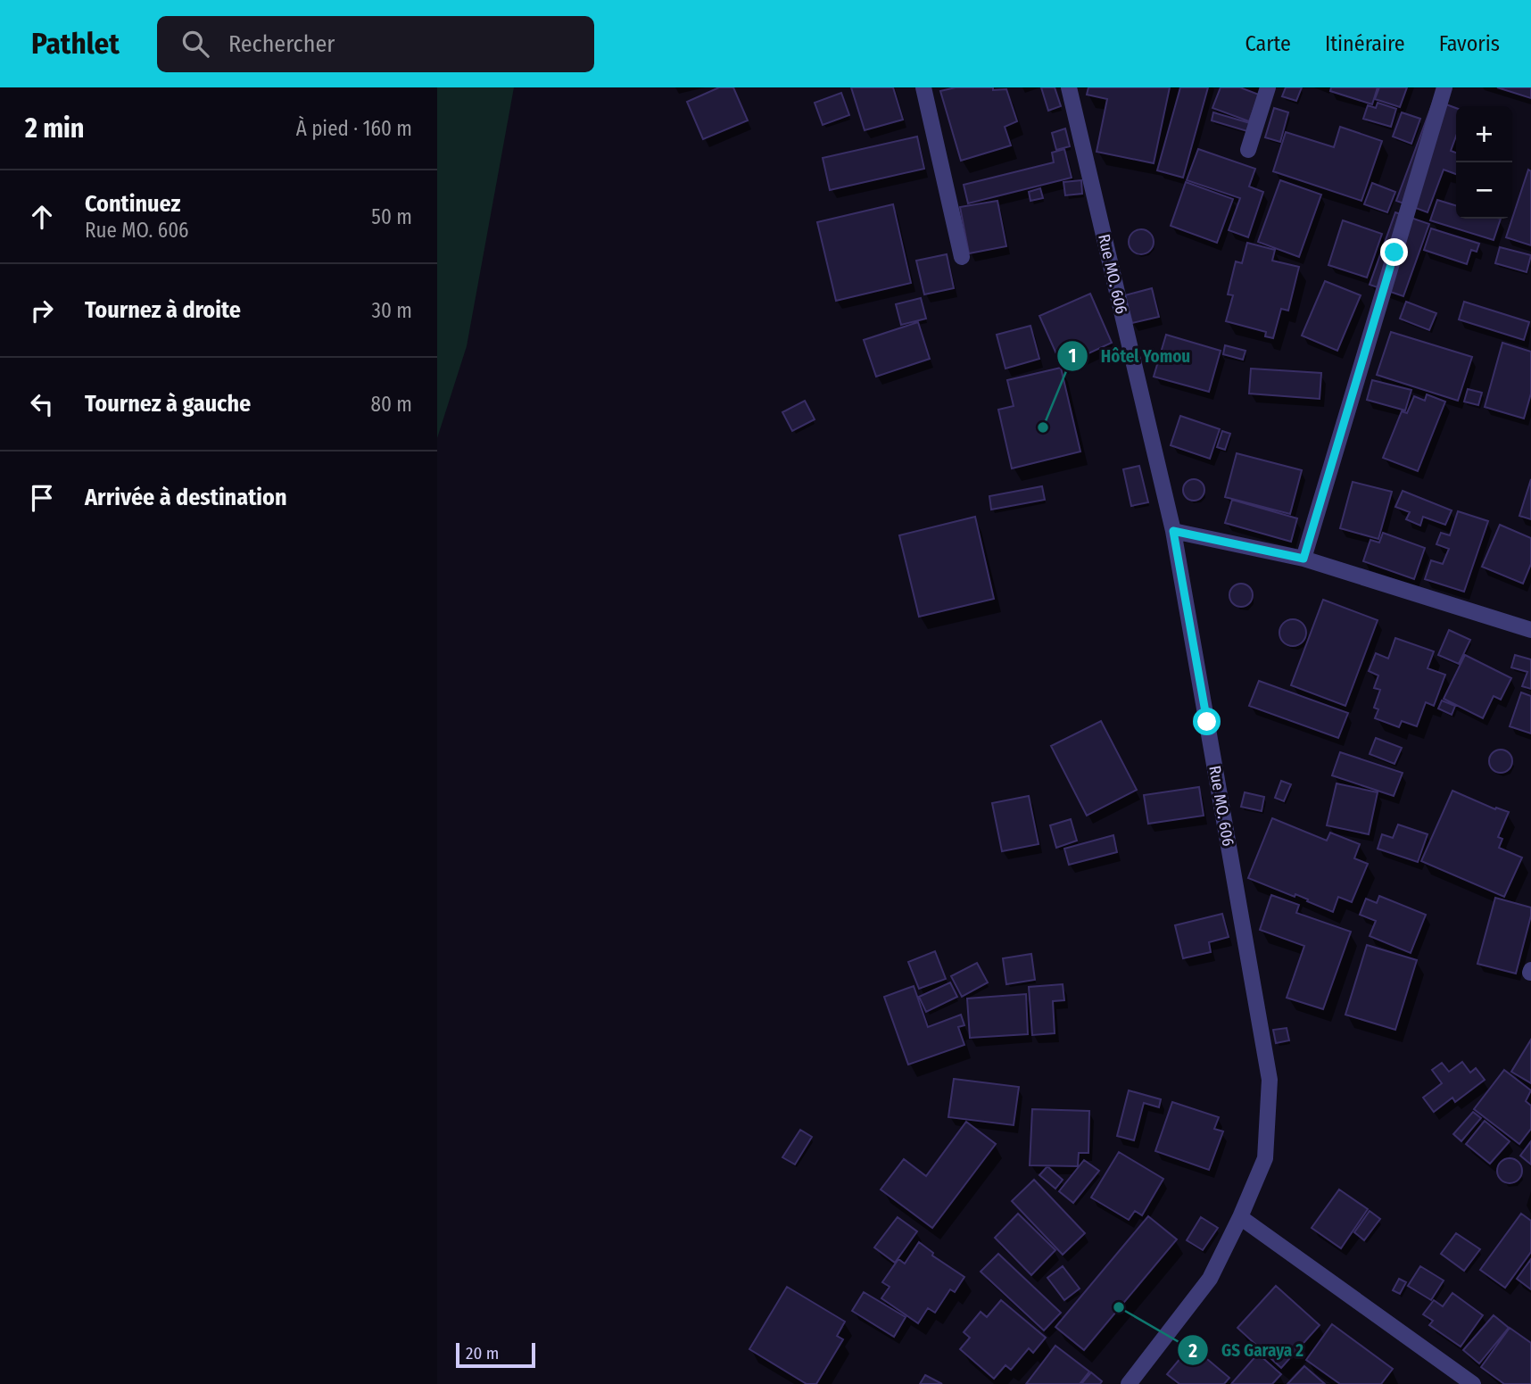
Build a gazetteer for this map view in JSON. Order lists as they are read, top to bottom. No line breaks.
{"streets":{"street":["Rue MO. 606"]},"places":["Hôtel Yomou","GS Garaya 2"],"scale_bar":"20 m","page":{"header":"Pathlet","search":"Rechercher","nav":["Carte","Itinéraire","Favoris"],"heading":["2 min","À pied · 160 m"],"map_buttons":["+","−"],"list":[["Continuez","Rue MO. 606","50 m"],["Tournez à droite","30 m"],["Tournez à gauche","80 m"],"Arrivée à destination"],"scale":"20 m"}}
